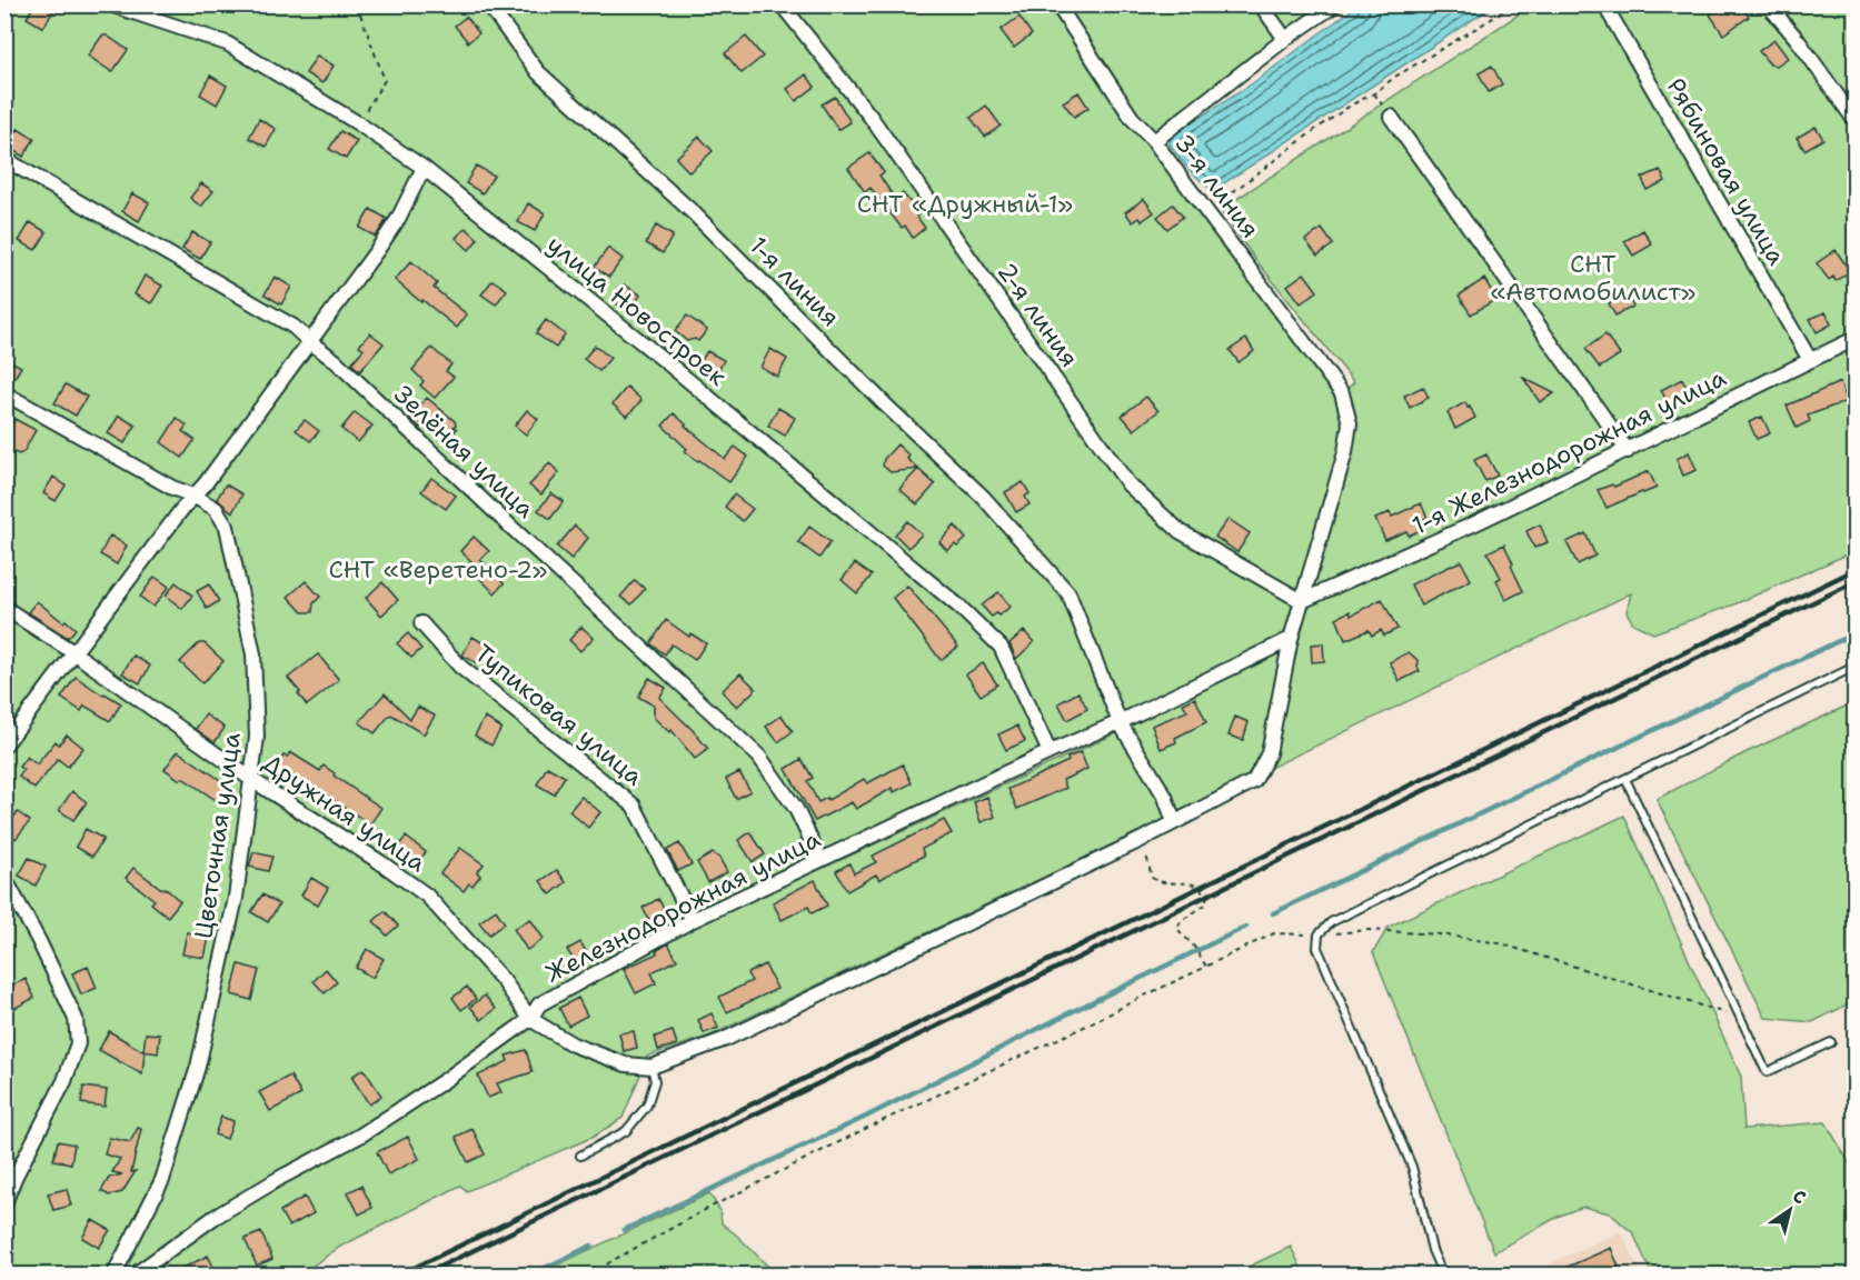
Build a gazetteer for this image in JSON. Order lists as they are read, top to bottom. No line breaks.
{"streets":{"street":["Рябиновая улица","3-я линия","1-я линия","улица Новостроек","2-я линия","Зелёная улица","1-я Железнодорожная улица","Тупиковая улица","Дружная улица","Цветочная улица","Железнодорожная улица"]},"crossings":[["Рябиновая улица","1-я Железнодорожная улица"],["3-я линия","2-я линия"],["3-я линия","1-я Железнодорожная улица"],["1-я линия","Железнодорожная улица"],["улица Новостроек","Железнодорожная улица"],["2-я линия","1-я Железнодорожная улица"],["Зелёная улица","Железнодорожная улица"],["Тупиковая улица","Железнодорожная улица"],["Дружная улица","Цветочная улица"],["Дружная улица","Железнодорожная улица"]],"parks":["СНТ «Дружный-1»","СНТ «Автомобилист»","СНТ «Веретено-2»"],"north":"top right"}
